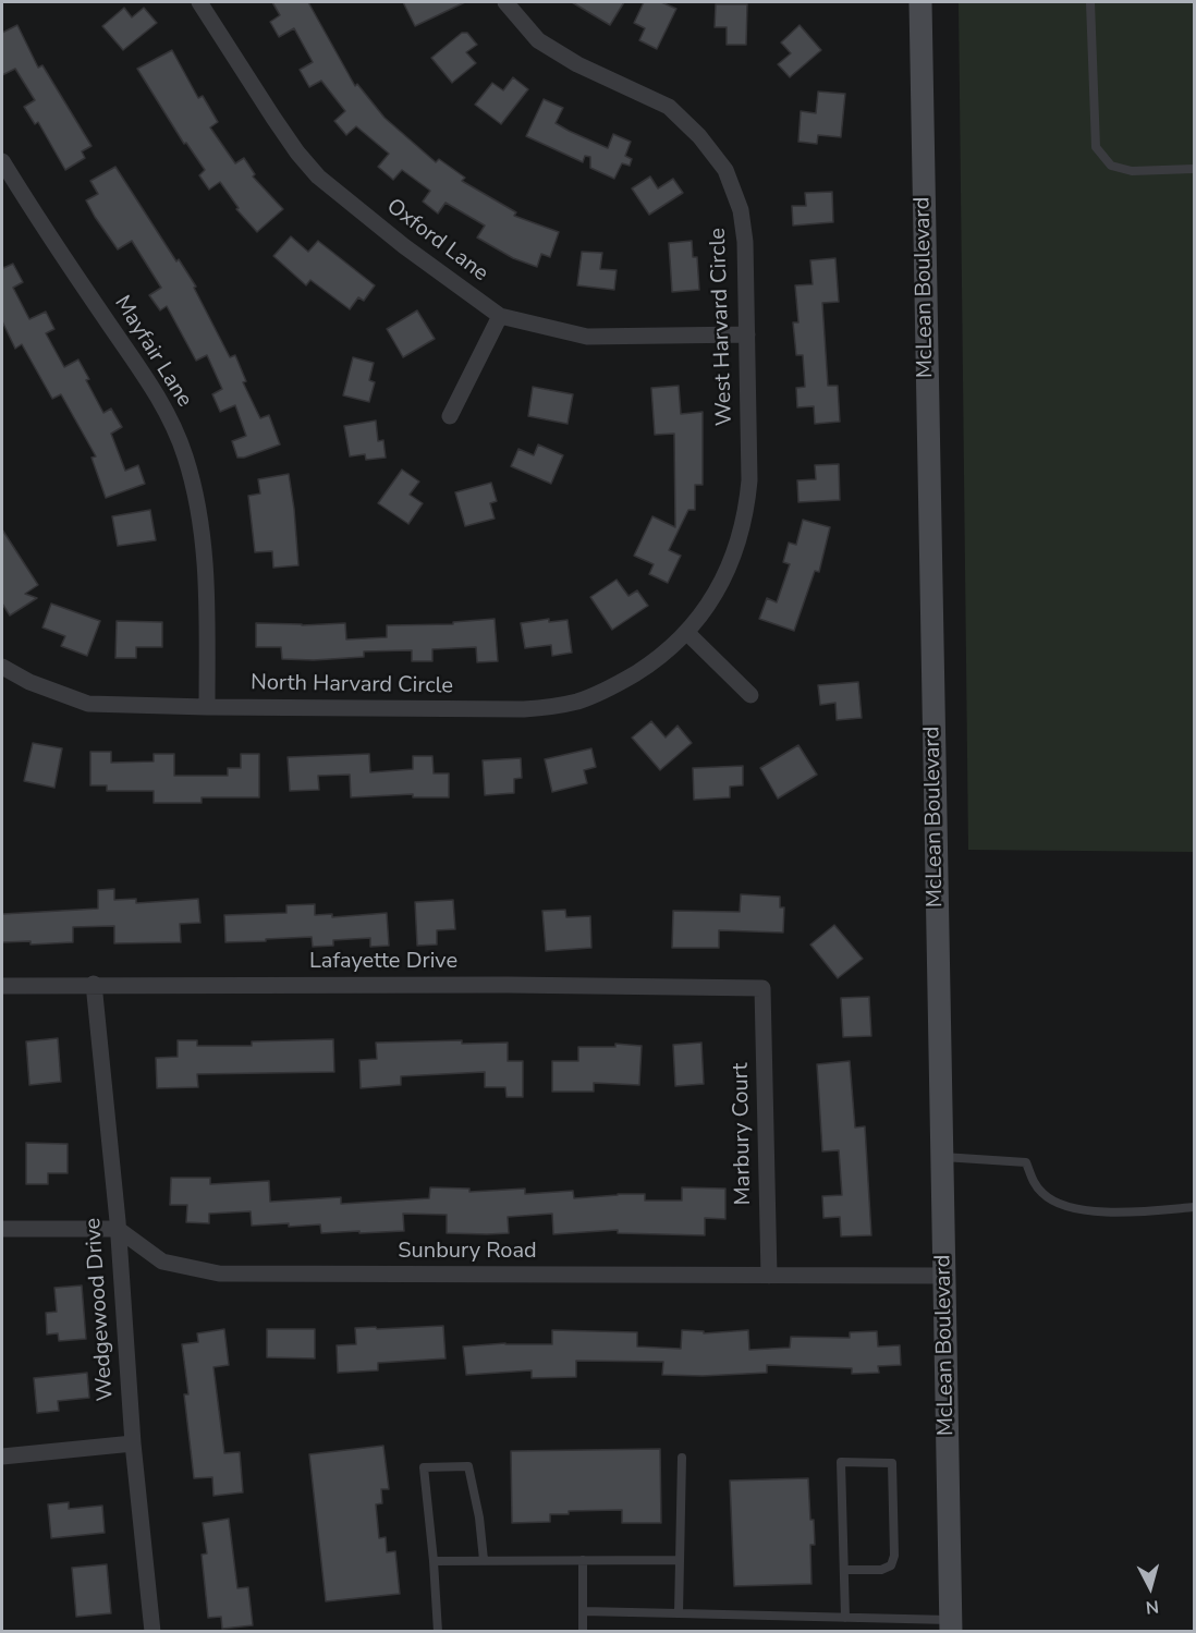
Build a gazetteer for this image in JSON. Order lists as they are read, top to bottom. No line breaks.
{"streets":{"main road":["McLean Boulevard"],"street":["Oxford Lane","West Harvard Circle","Mayfair Lane","North Harvard Circle","Lafayette Drive","Marbury Court","Sunbury Road","Wedgewood Drive"]},"crossings":[["Oxford Lane","West Harvard Circle"],["McLean Boulevard","Sunbury Road"],["West Harvard Circle","North Harvard Circle"],["Mayfair Lane","North Harvard Circle"],["Lafayette Drive","Marbury Court"],["Lafayette Drive","Wedgewood Drive"],["Marbury Court","Sunbury Road"],["Sunbury Road","Wedgewood Drive"]],"north":"bottom"}
